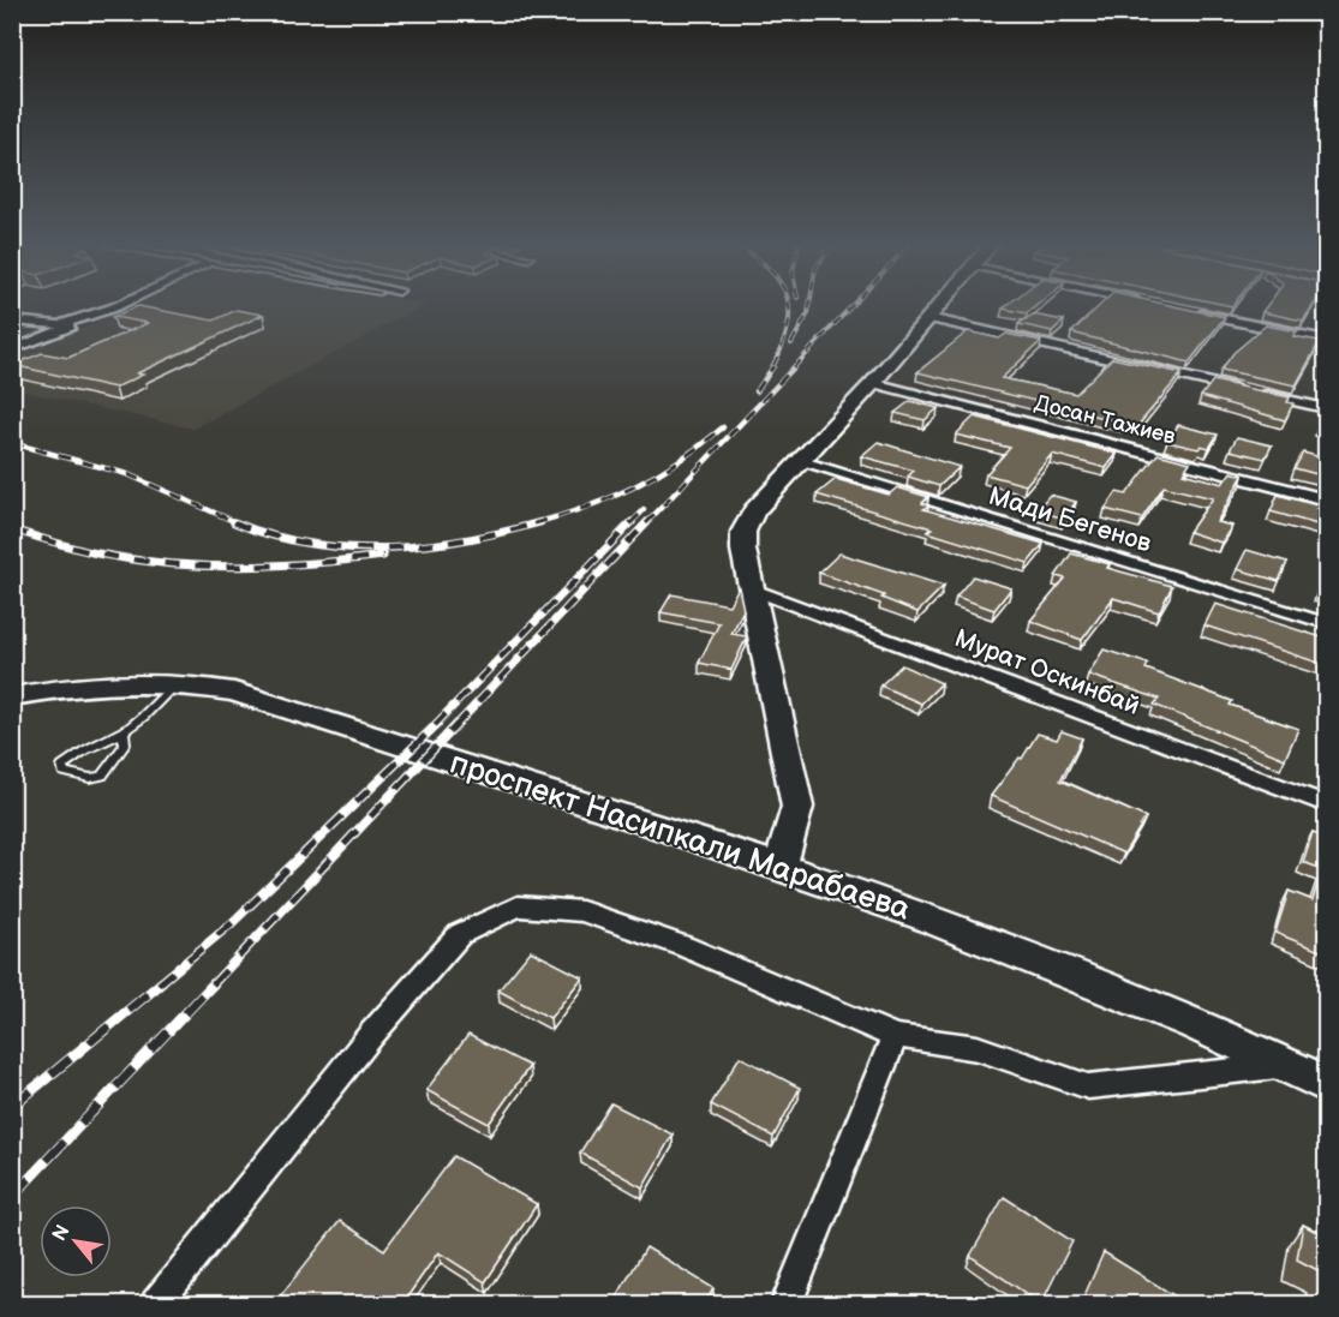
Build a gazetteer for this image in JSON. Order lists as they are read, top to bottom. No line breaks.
{"streets":{"street":["Досан Тажиев","Мади Бегенов","Мурат Оскинбай","проспект Насипкали Марабаева"]},"north":"top left"}
